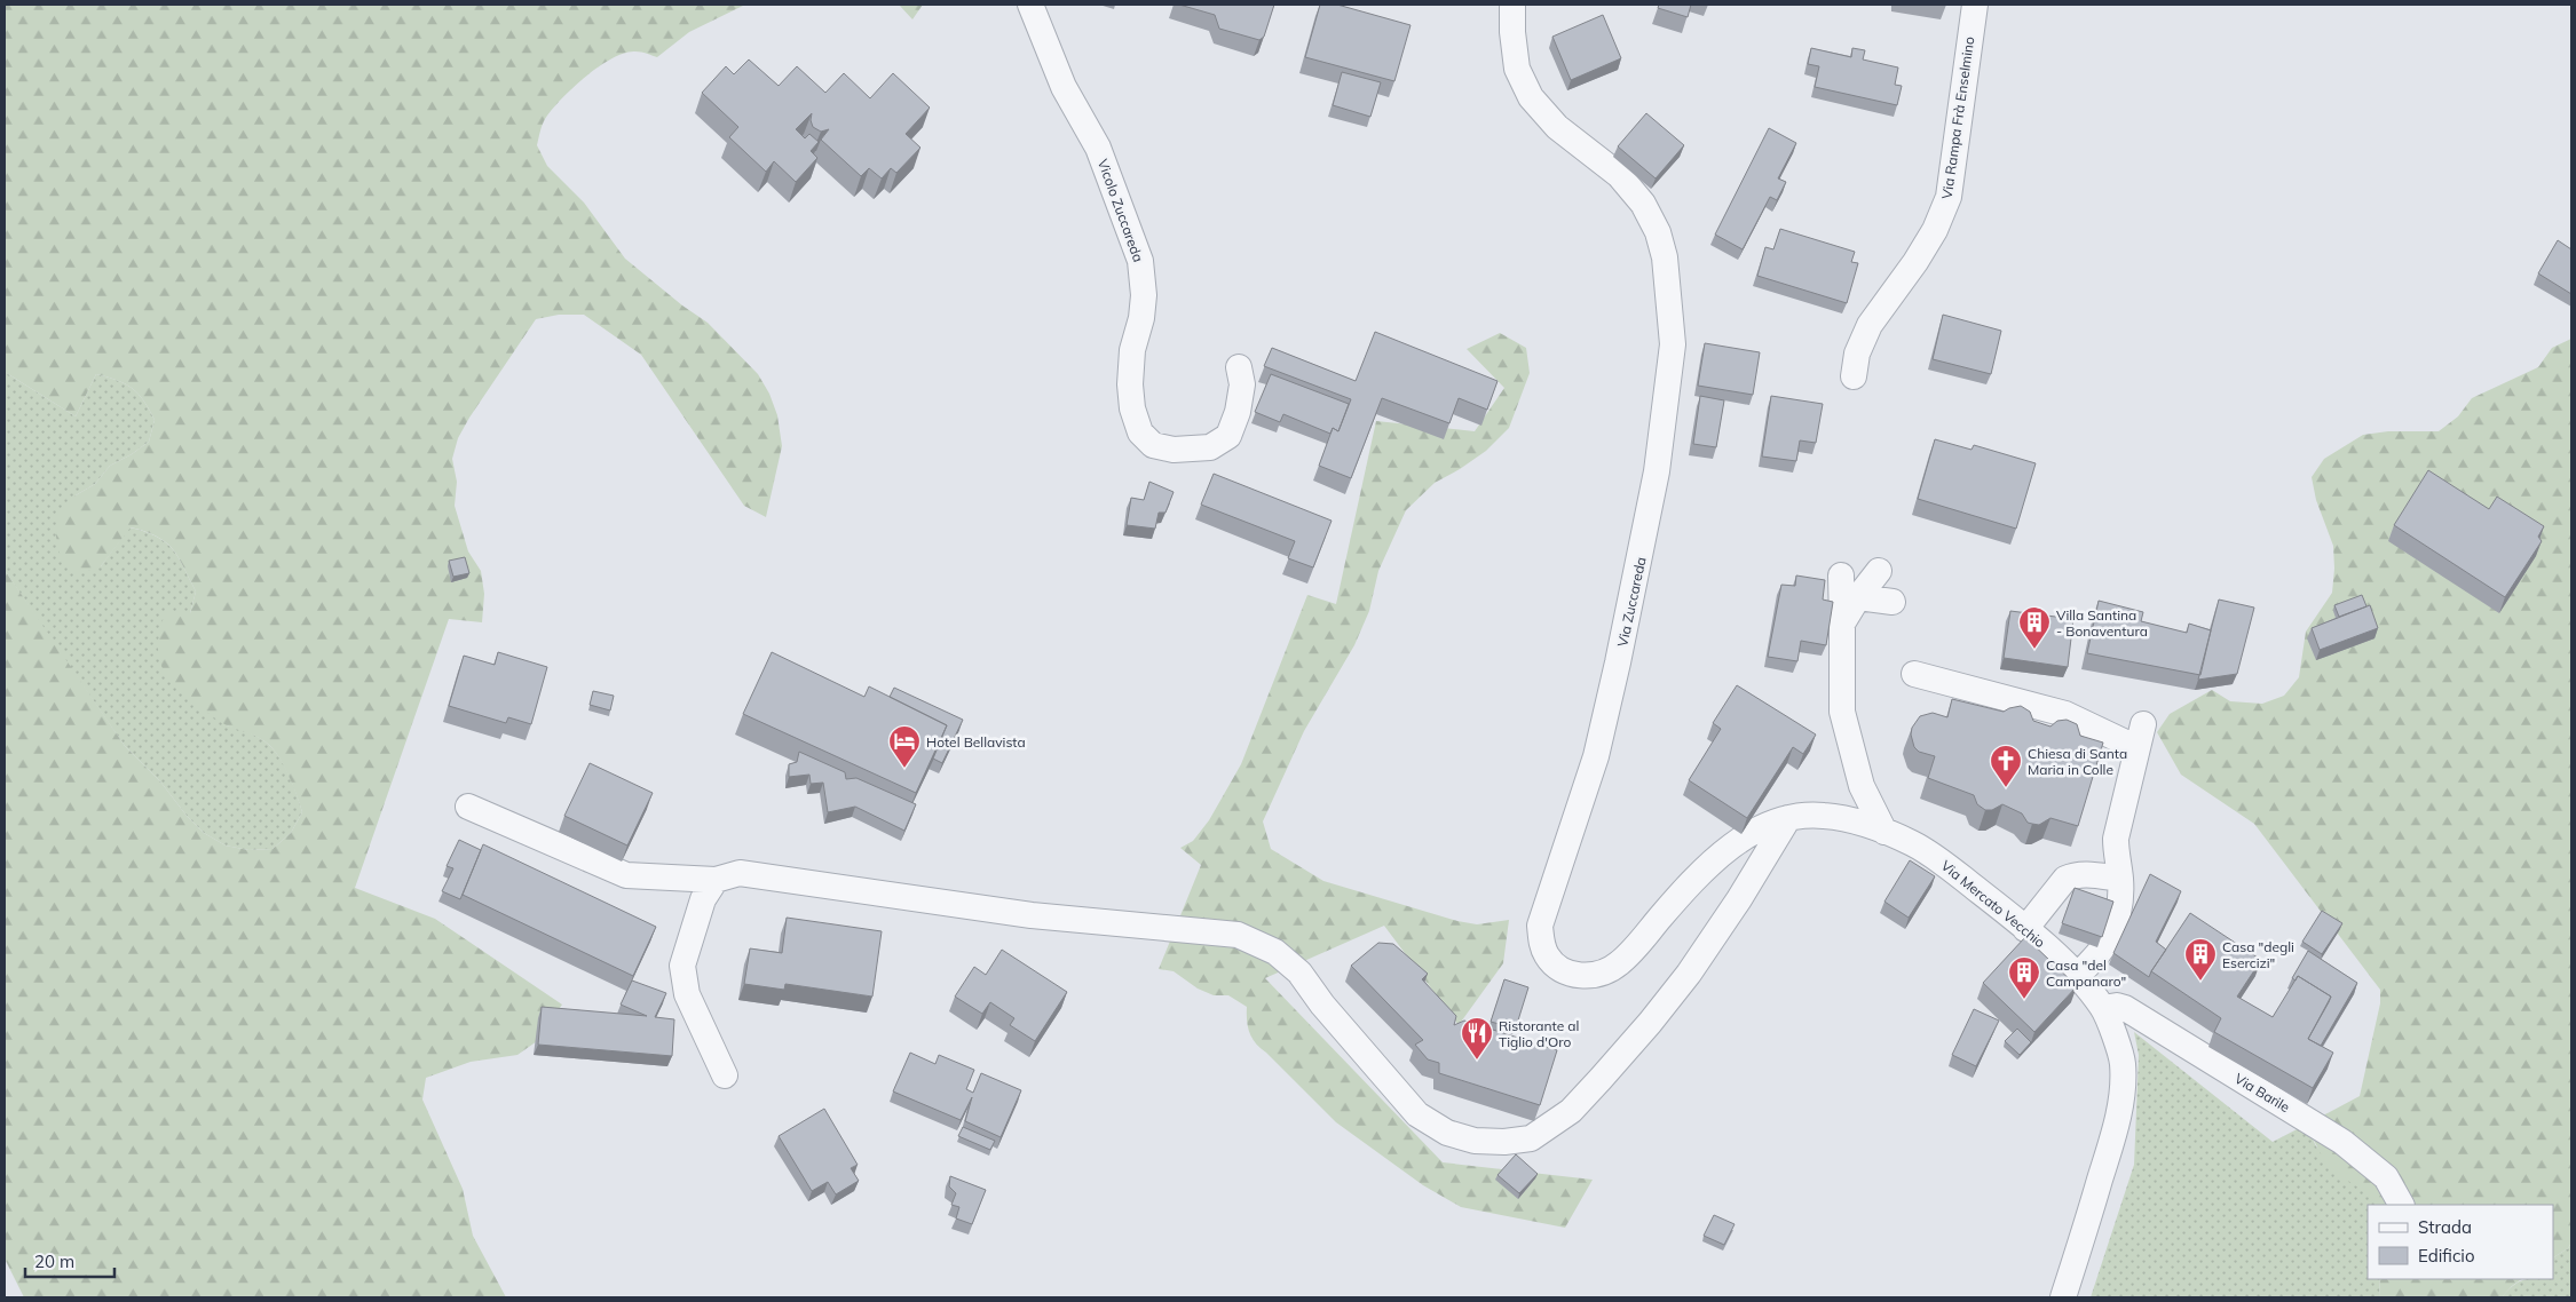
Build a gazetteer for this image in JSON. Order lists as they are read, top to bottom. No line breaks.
{"streets":{"street":["Via Rampa Frà Enselmino","Vicolo Zuccareda","Via Zuccareda","Via Mercato Vecchio","Via Barile"]},"crossings":[["Via Zuccareda","Via Mercato Vecchio"],["Via Mercato Vecchio","Via Barile"]],"places":{"building":["Villa Santina - Bonaventura","Casa \"degli Esercizi\"","Casa \"del Campanaro\""],"hotel":["Hotel Bellavista"],"church":["Chiesa di Santa Maria in Colle"],"restaurant":["Ristorante al Tiglio d'Oro"]},"legend":["Strada","Edificio"],"scale_bar":"20 m"}
